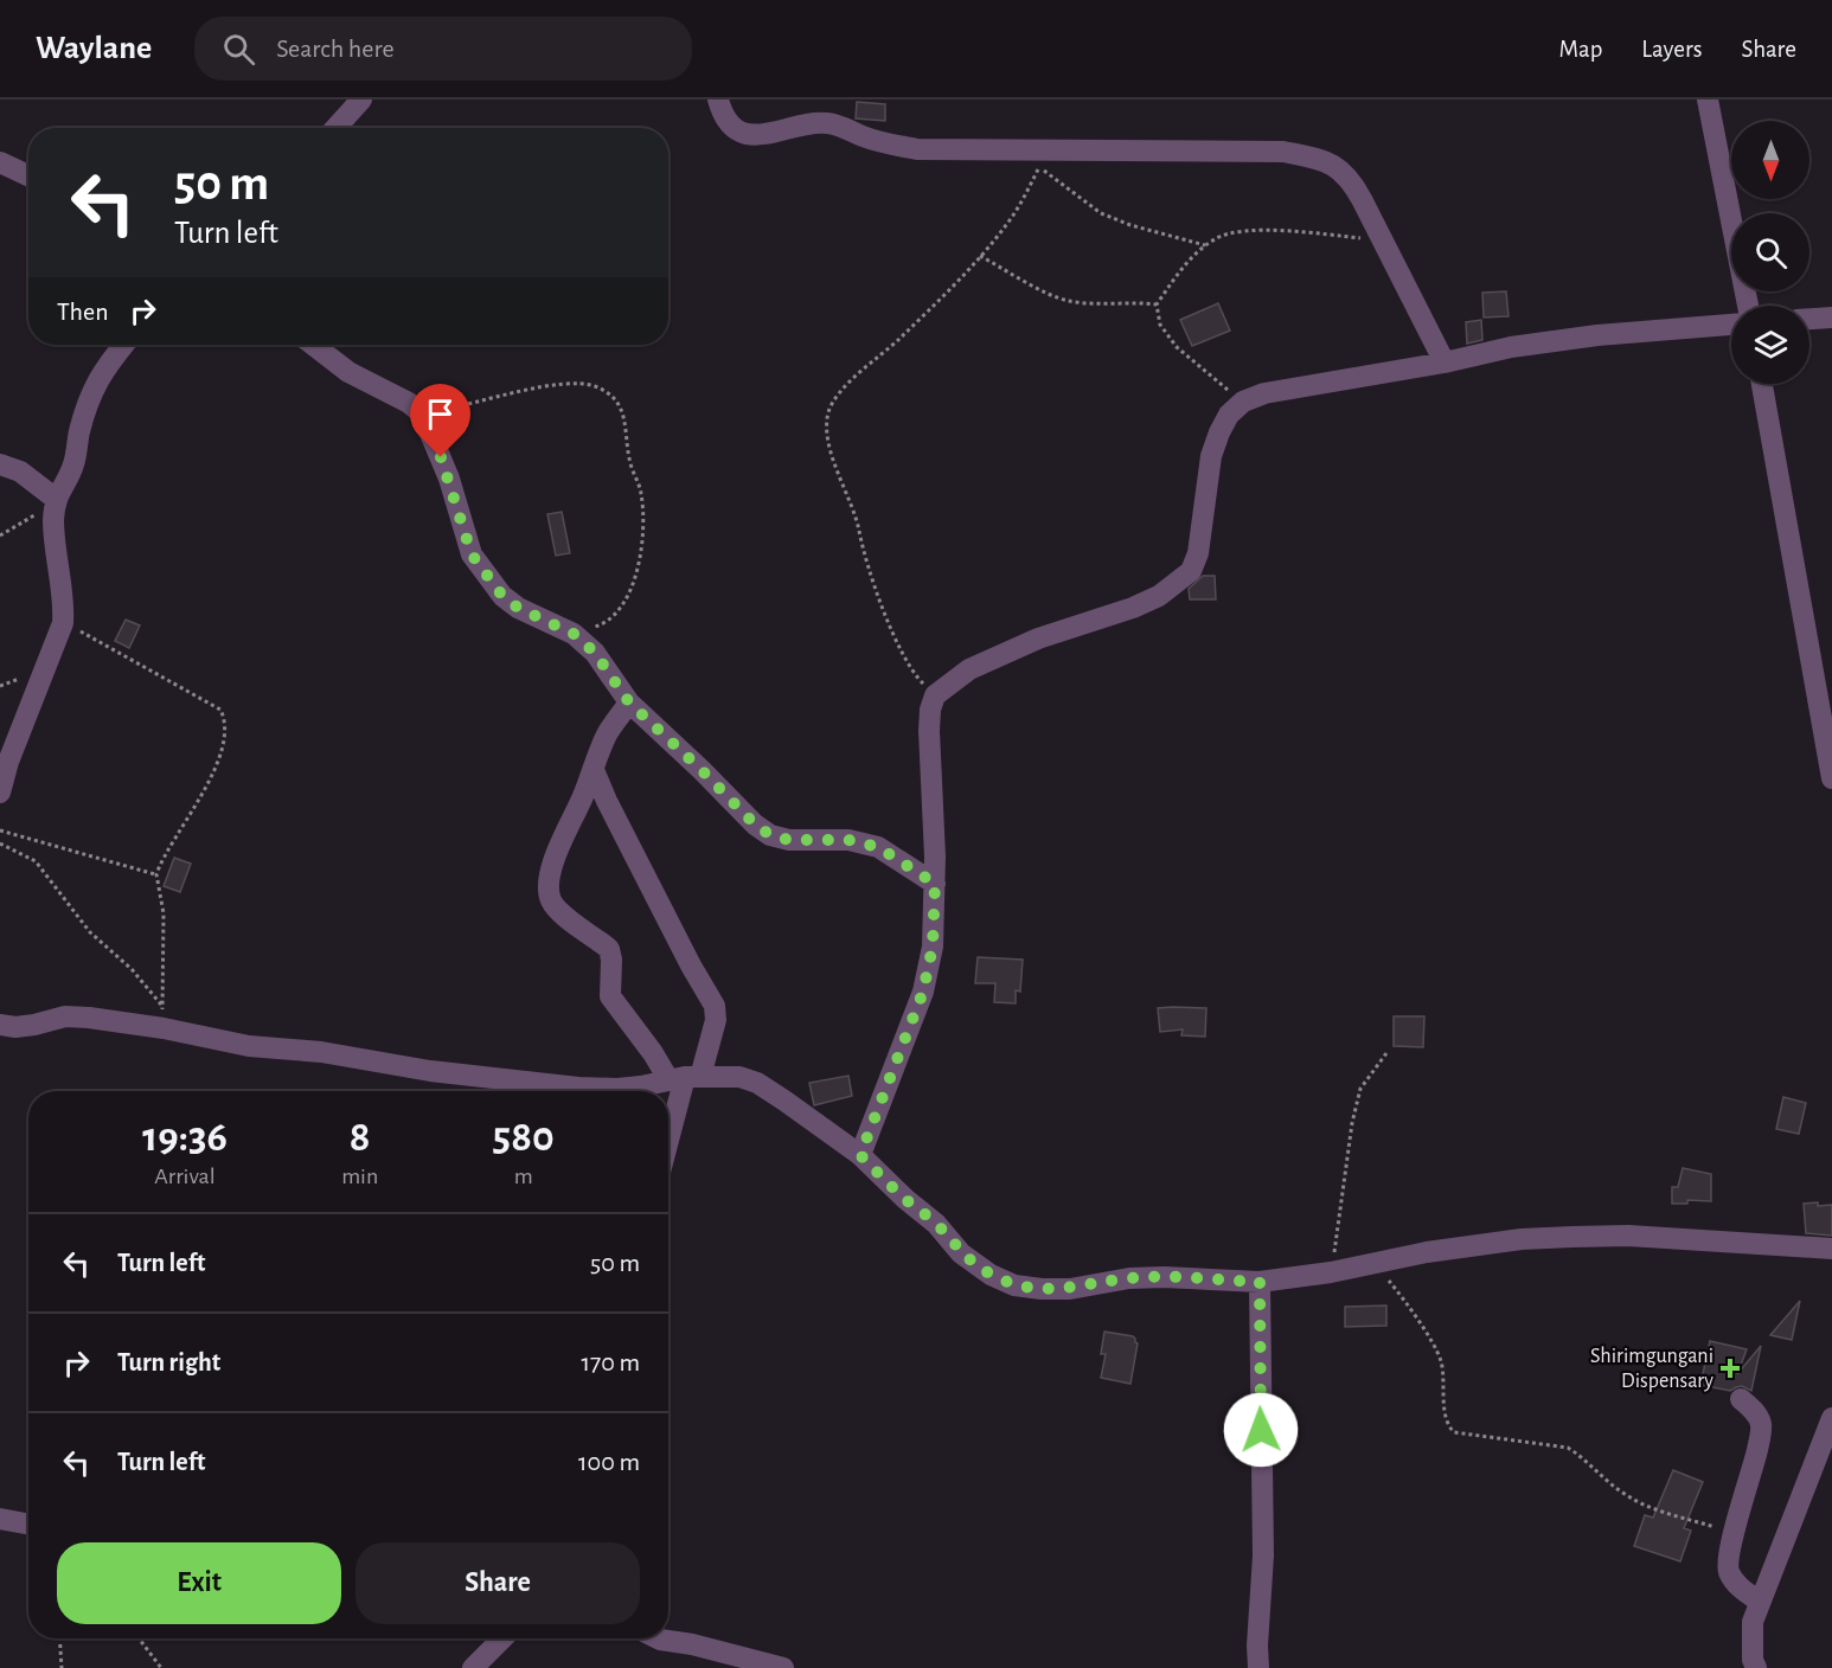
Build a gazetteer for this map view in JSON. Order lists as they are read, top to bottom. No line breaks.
{"places":{"health":["Shirimgungani Dispensary"]},"north":"bottom","page":{"header":"Waylane","search":"Search here","nav":["Map","Layers","Share"],"turn":["50 m","Turn left"],"then":"Then","eta":["19:36","Arrival","8","min","580","m"],"list":[{"name":"Turn left","value":"50 m"},{"name":"Turn right","value":"170 m"},{"name":"Turn left","value":"100 m"}],"buttons":["Exit","Share"]}}
